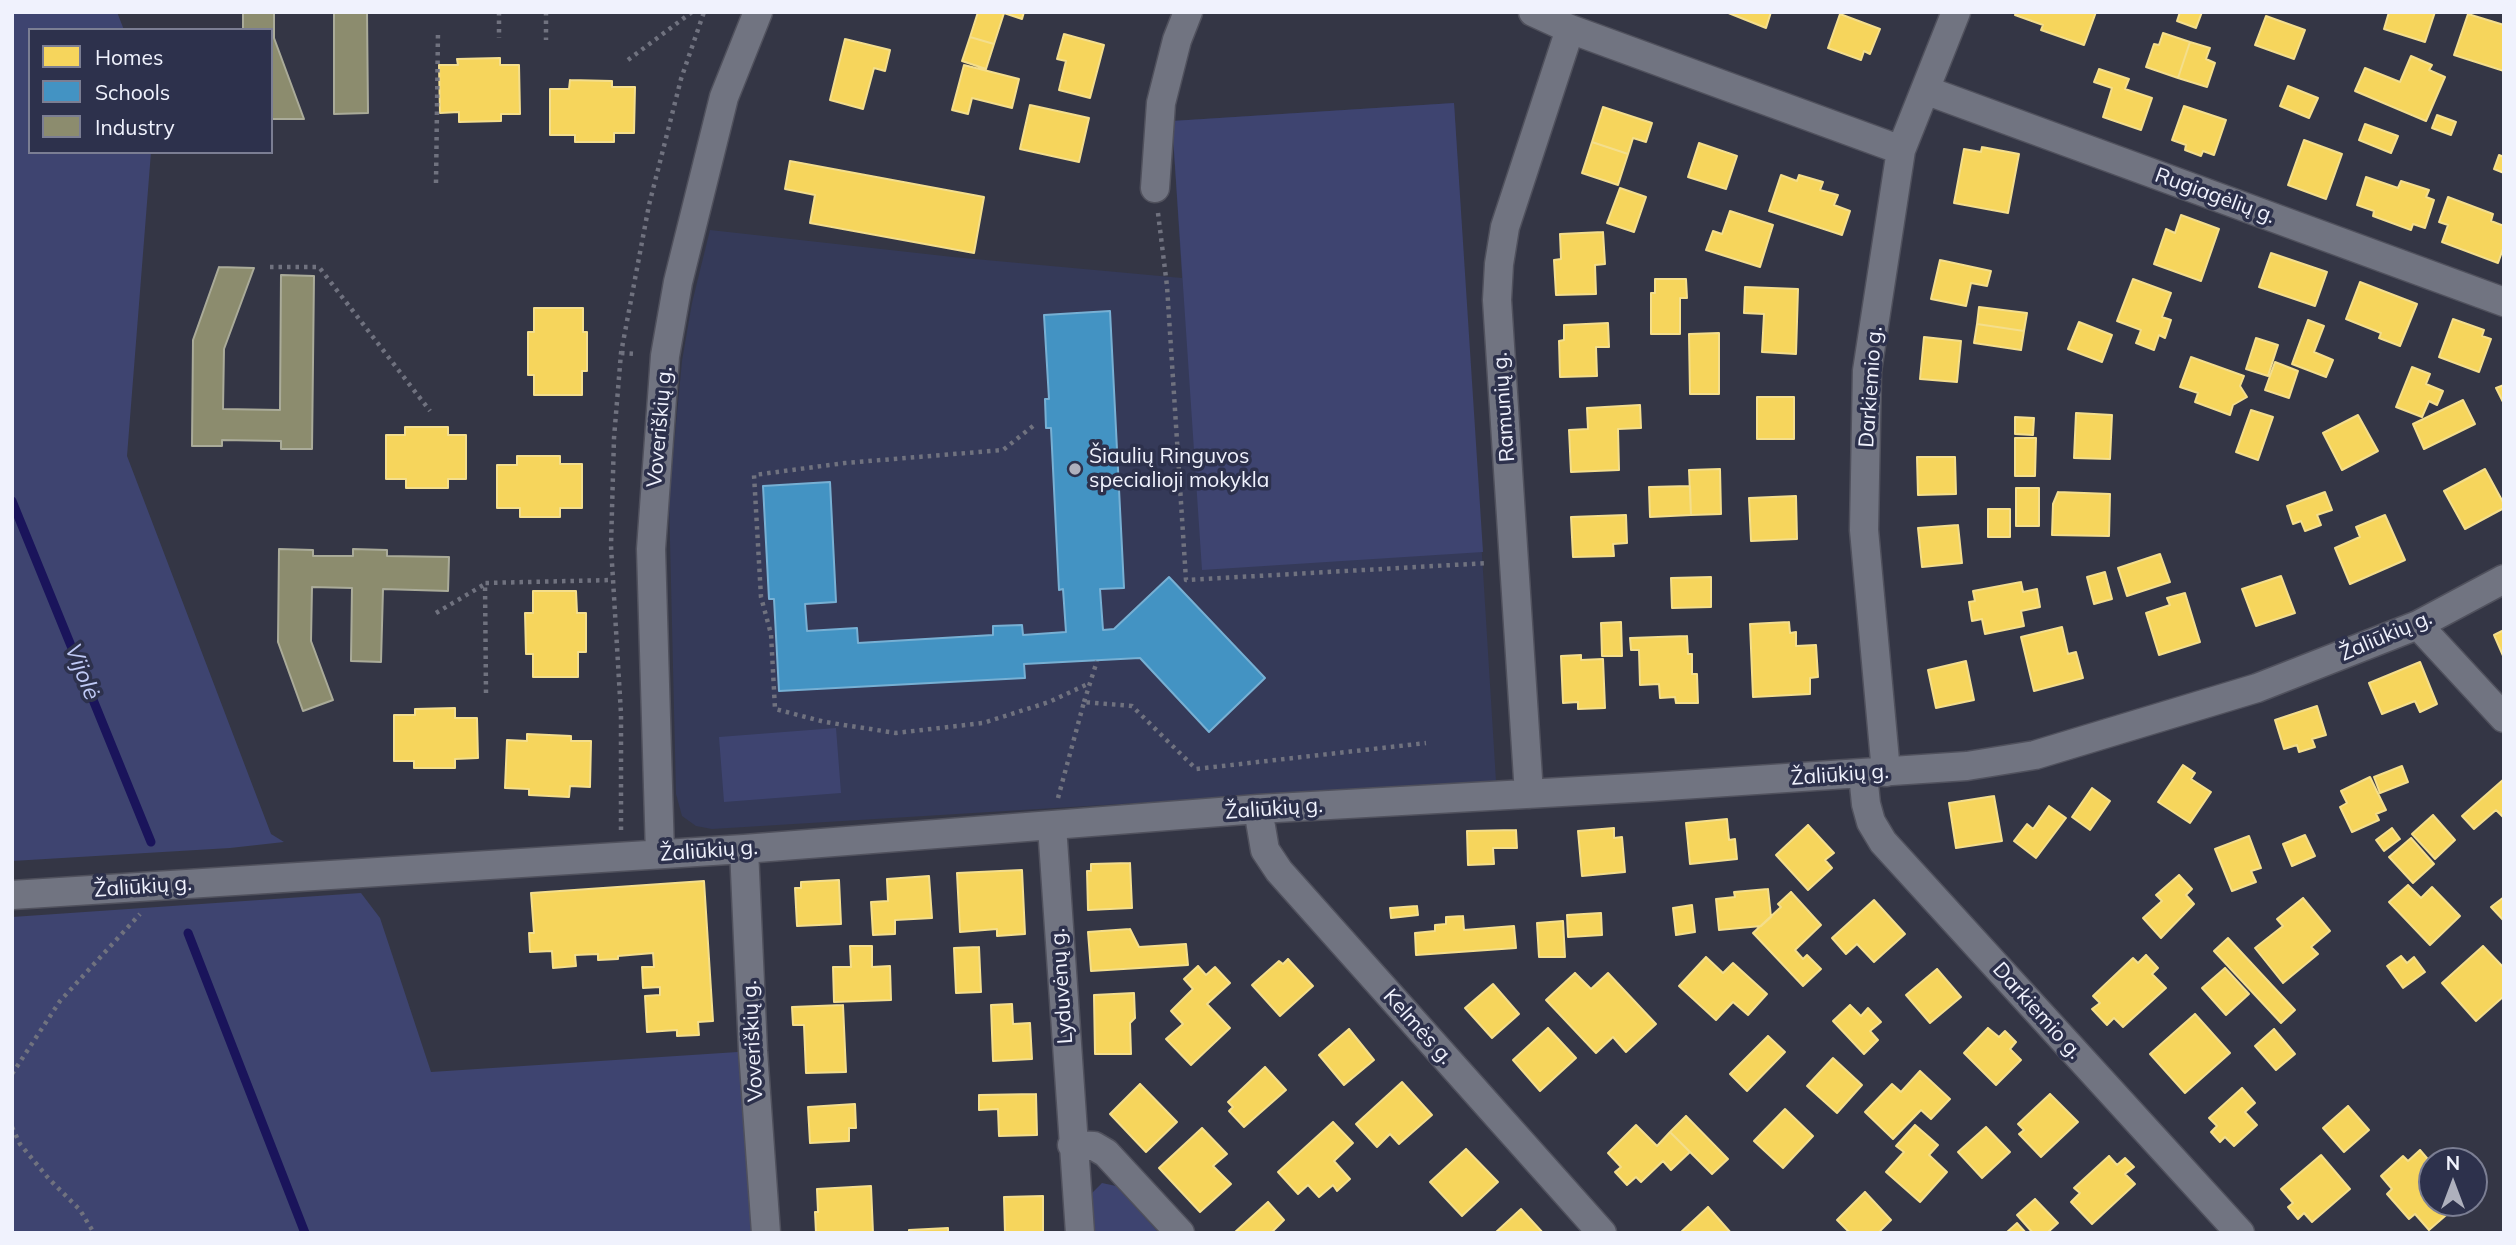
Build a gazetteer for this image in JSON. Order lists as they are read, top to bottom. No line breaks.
{"streets":{"street":["Rugiagėlių g.","Darkiemio g.","Ramunių g.","Voveriškių g.","Žaliūkių g.","Lyduvėnų g.","Kelmės g."]},"crossings":[["Rugiagėlių g.","Darkiemio g."],["Darkiemio g.","Žaliūkių g."],["Ramunių g.","Žaliūkių g."],["Voveriškių g.","Žaliūkių g."],["Žaliūkių g.","Lyduvėnų g."],["Žaliūkių g.","Kelmės g."]],"water":["Vijolė"],"places":["Šiaulių Ringuvos specialioji mokykla"],"legend":["Homes","Schools","Industry"],"north":"top"}
